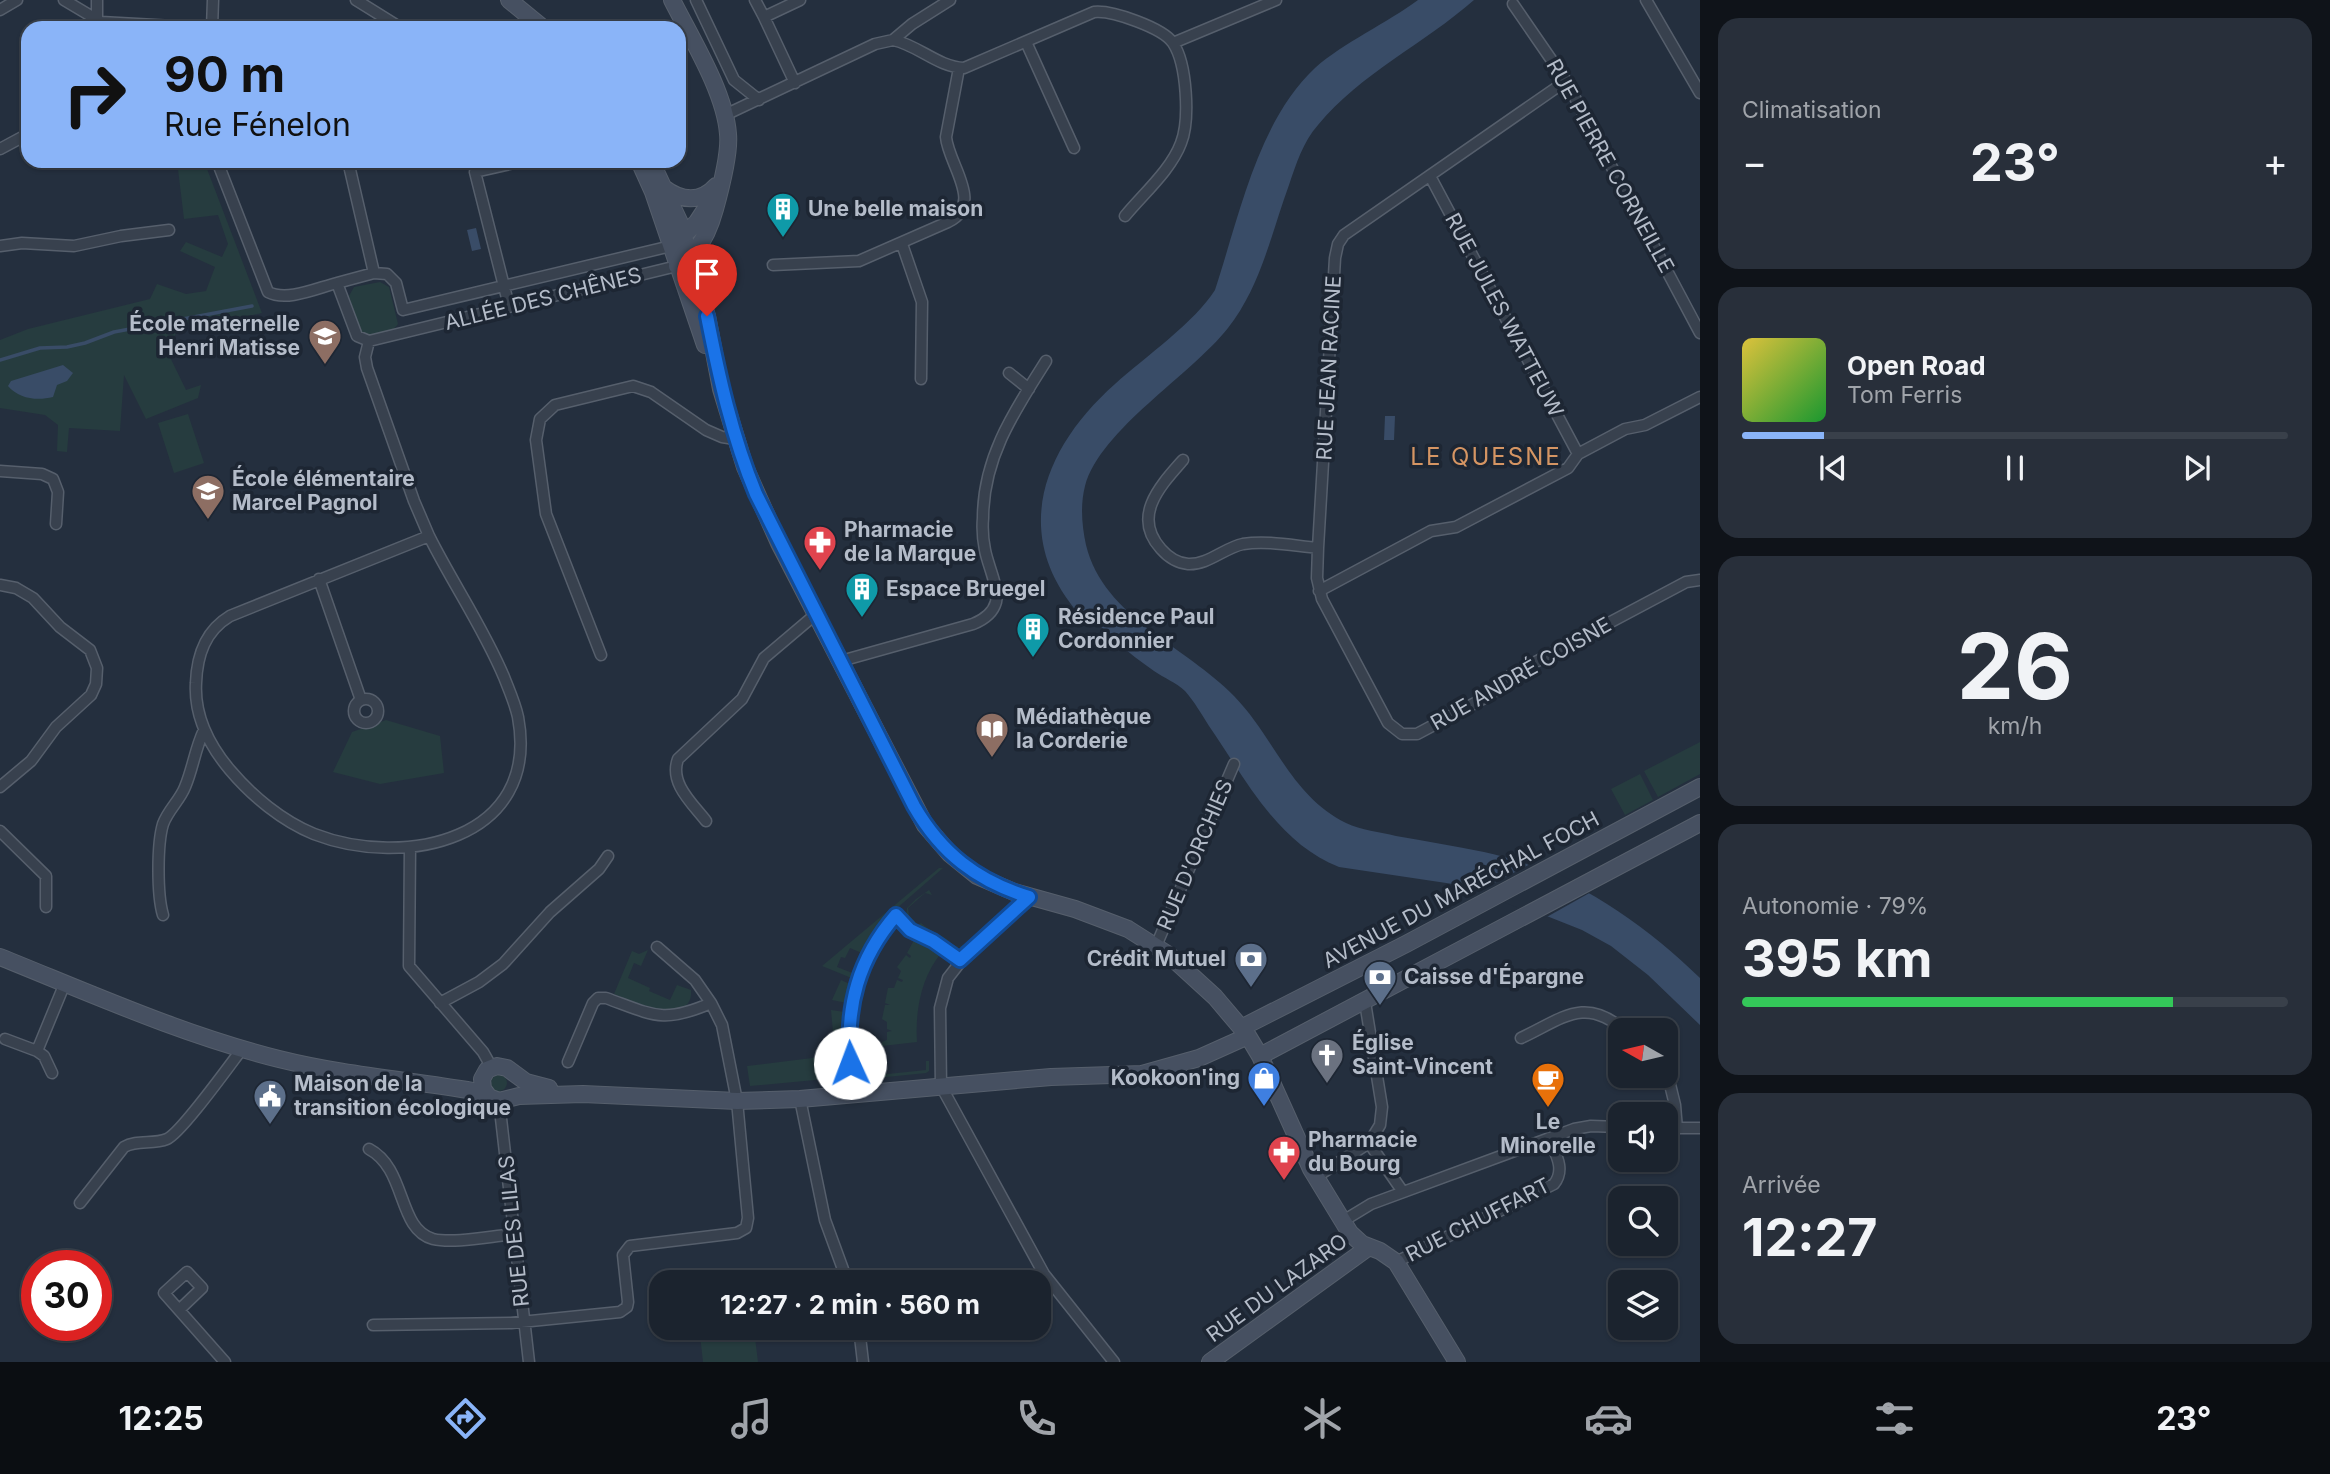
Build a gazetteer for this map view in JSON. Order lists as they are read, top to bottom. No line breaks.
{"streets":{"main road":["AVENUE DU MARÉCHAL FOCH","RUE DU LAZARO"],"street":["RUE PIERRE CORNEILLE","ALLÉE DES CHÊNES","RUE JULES WATTEUW","RUE JEAN RACINE","RUE ANDRÉ COISNE","RUE D'ORCHIES","RUE CHUFFART","RUE DES LILAS"]},"crossings":[["RUE PIERRE CORNEILLE","RUE JEAN RACINE"],["RUE JULES WATTEUW","RUE JEAN RACINE"],["RUE JEAN RACINE","RUE ANDRÉ COISNE"]],"districts":["LE QUESNE"],"places":{"building":["Une belle maison","Espace Bruegel","Résidence Paul Cordonnier"],"school or university":["École maternelle Henri Matisse","École élémentaire Marcel Pagnol"],"pharmacy":["Pharmacie de la Marque","Pharmacie du Bourg"],"library":["Médiathèque la Corderie"],"bank":["Crédit Mutuel","Caisse d'Épargne"],"church":["Église Saint-Vincent"],"shop":["Kookoon'ing"],"cafe":["Le Minorelle"],"public building":["Maison de la transition écologique"]},"north":"left","page":{"tile":["Climatisation",["26","km/h"],["Autonomie · 79%","395 km"],["Arrivée","12:27"]],"turn":["90 m","Rue Fénelon"],"heat":["−","23°","+"],"song":["Open Road","Tom Ferris"],"limit":"30","trip":"12:27 · 2 min · 560 m","tabs":["12:25","23°"]}}
